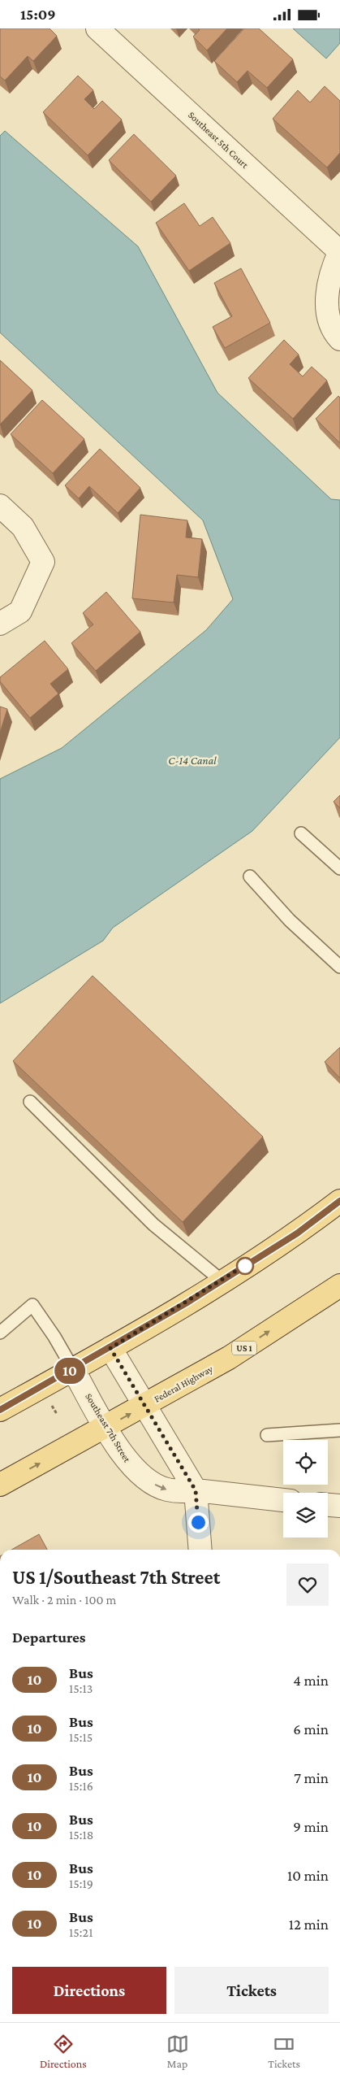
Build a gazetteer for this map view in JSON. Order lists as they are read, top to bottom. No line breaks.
{"streets":{"main road":["US 1","Federal Highway"],"street":["Southeast 5th Court","Southeast 7th Street"]},"crossings":[["Federal Highway","Southeast 7th Street"]],"water":["C-14 Canal"],"lines":["bus line 10"],"page":{"status":"15:09","on_map":"10","heading":[["US 1/Southeast 7th Street","Walk · 2 min · 100 m"],"Departures"],"list":[{"mark":"10","name":"Bus","note":"15:13","value":"4 min"},{"mark":"10","name":"Bus","note":"15:15","value":"6 min"},{"mark":"10","name":"Bus","note":"15:16","value":"7 min"},{"mark":"10","name":"Bus","note":"15:18","value":"9 min"},{"mark":"10","name":"Bus","note":"15:19","value":"10 min"},{"mark":"10","name":"Bus","note":"15:21","value":"12 min"}],"buttons":["Directions","Tickets"],"tabs":["Directions","Map","Tickets"]}}
